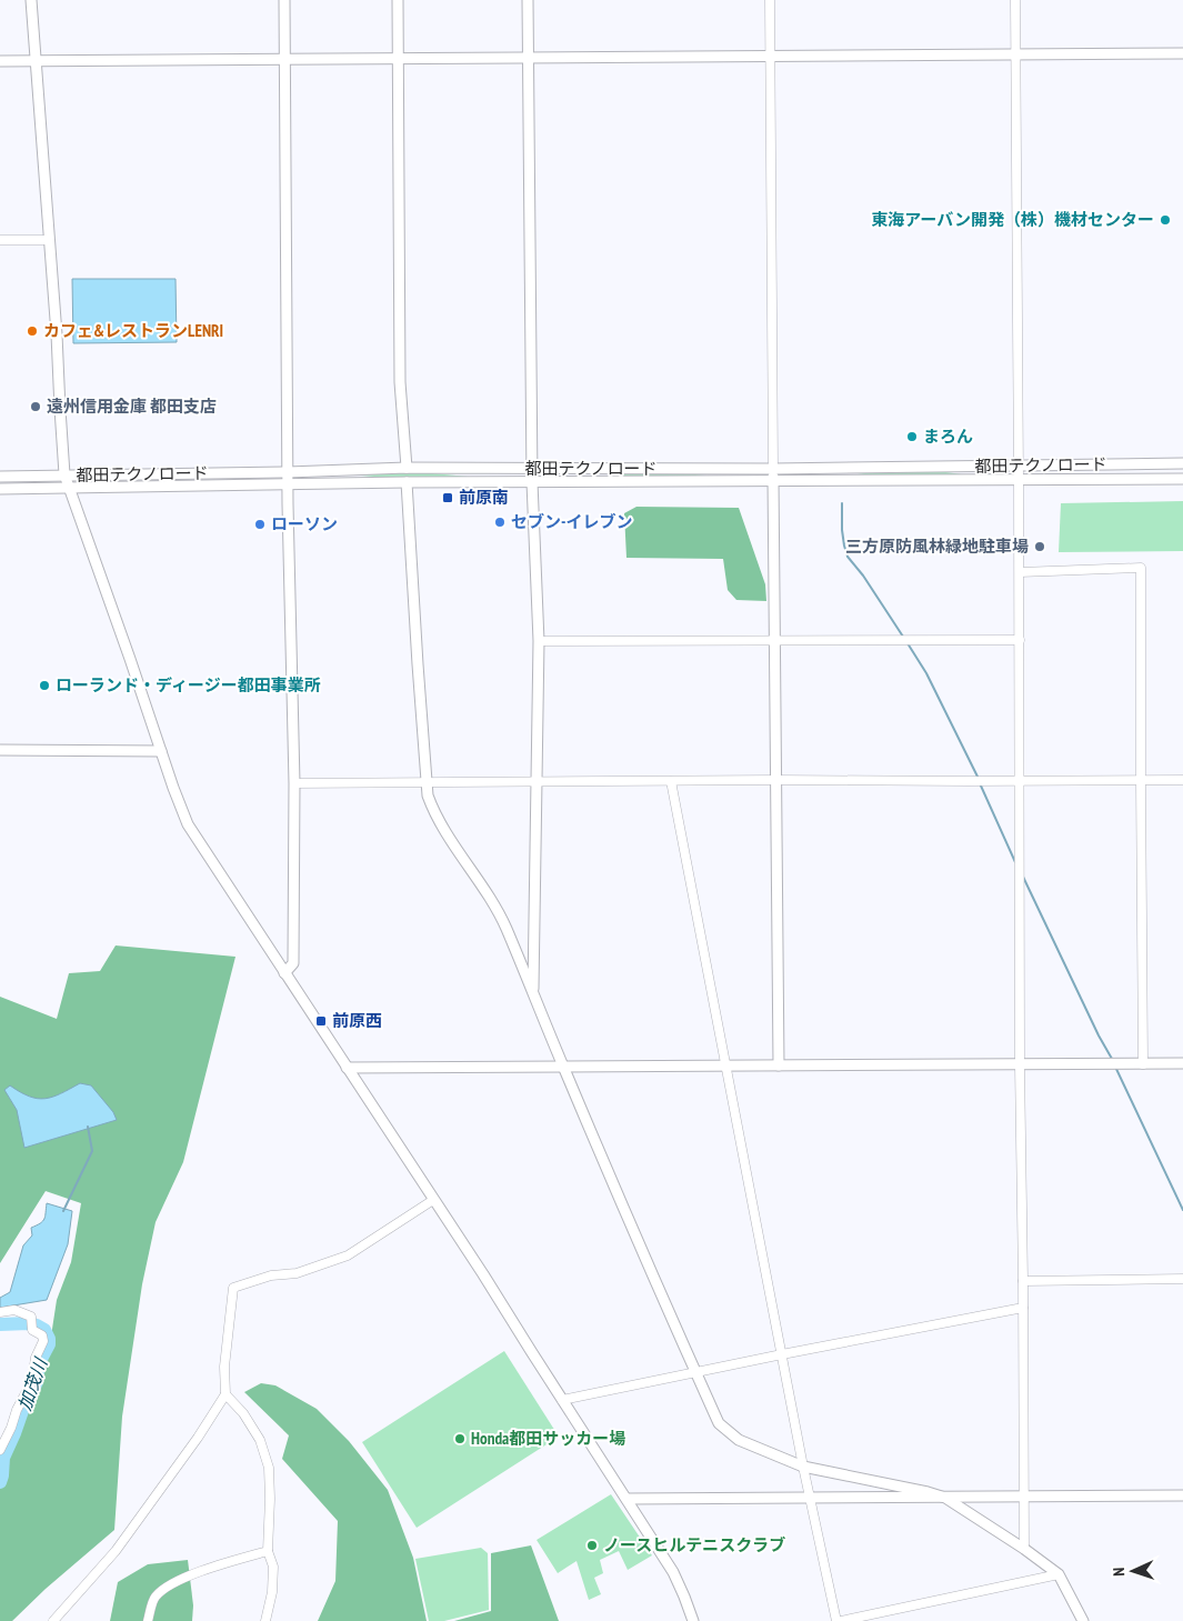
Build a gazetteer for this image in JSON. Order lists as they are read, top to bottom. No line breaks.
{"streets":{"street":["都田テクノロード"]},"water":["加茂川"],"places":{"other":["東海アーバン開発（株）機材センター","カフェ&レストランLENRI","遠州信用金庫 都田支店","まろん","セブン-イレブン","ローソン","三方原防風林緑地駐車場","ローランド・ディージー都田事業所","Honda都田サッカー場","ノースヒルテニスクラブ"],"transit":["前原南","前原西"]},"north":"left"}
